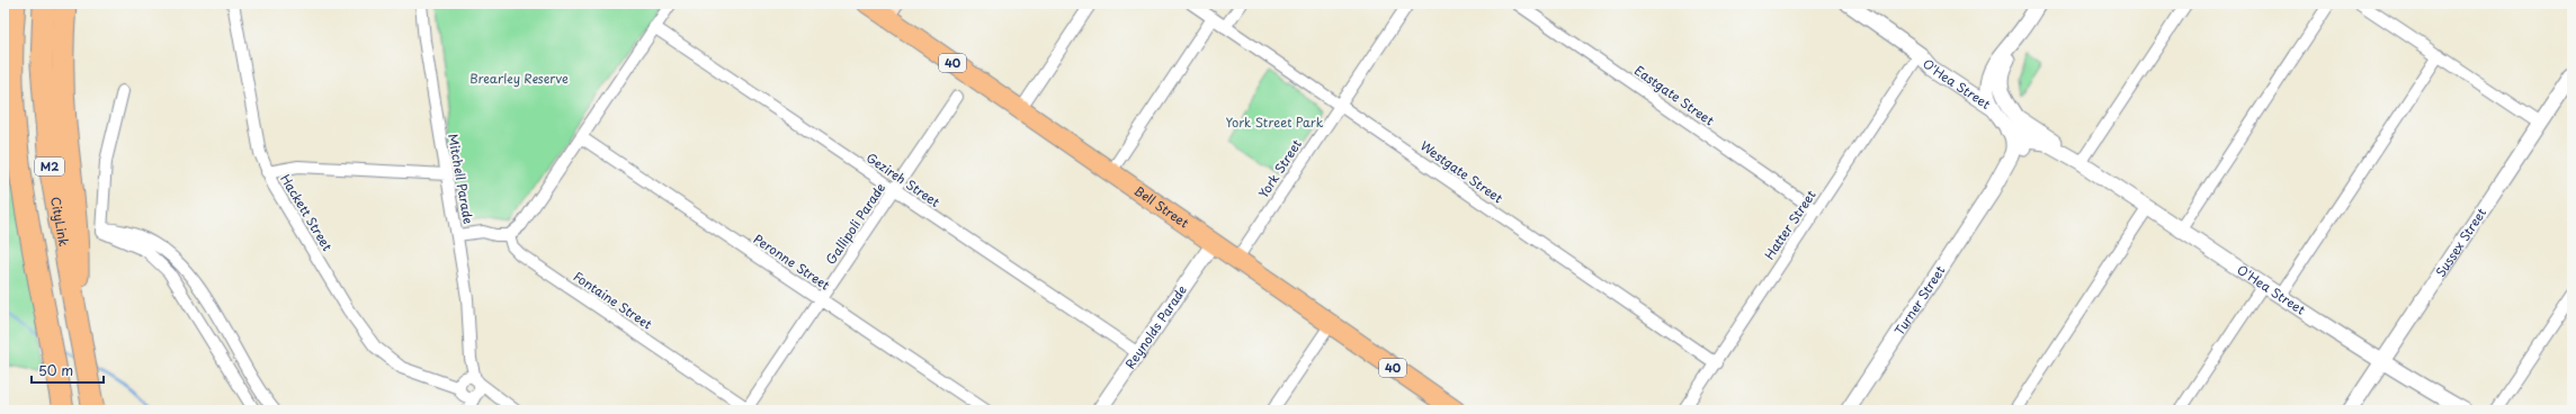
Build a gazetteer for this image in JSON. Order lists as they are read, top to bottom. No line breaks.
{"streets":{"highway":["40","M2","Bell Street","CityLink"],"street":["O'Hea Street","Eastgate Street","York Street","Westgate Street","Mitchell Parade","Gezireh Street","Hackett Street","Gallipoli Parade","Hatter Street","Sussex Street","Peronne Street","Fontaine Street","Turner Street","Reynolds Parade"]},"crossings":[["O'Hea Street","Hatter Street"],["O'Hea Street","Sussex Street"],["O'Hea Street","Turner Street"],["Eastgate Street","Hatter Street"],["York Street","Westgate Street"],["York Street","Bell Street"],["Westgate Street","Hatter Street"],["Mitchell Parade","Hackett Street"],["Gezireh Street","Gallipoli Parade"],["Gezireh Street","Reynolds Parade"],["Bell Street","Reynolds Parade"],["Gallipoli Parade","Peronne Street"],["Gallipoli Parade","Fontaine Street"]],"parks":["Brearley Reserve","York Street Park"],"scale_bar":"50 m"}
